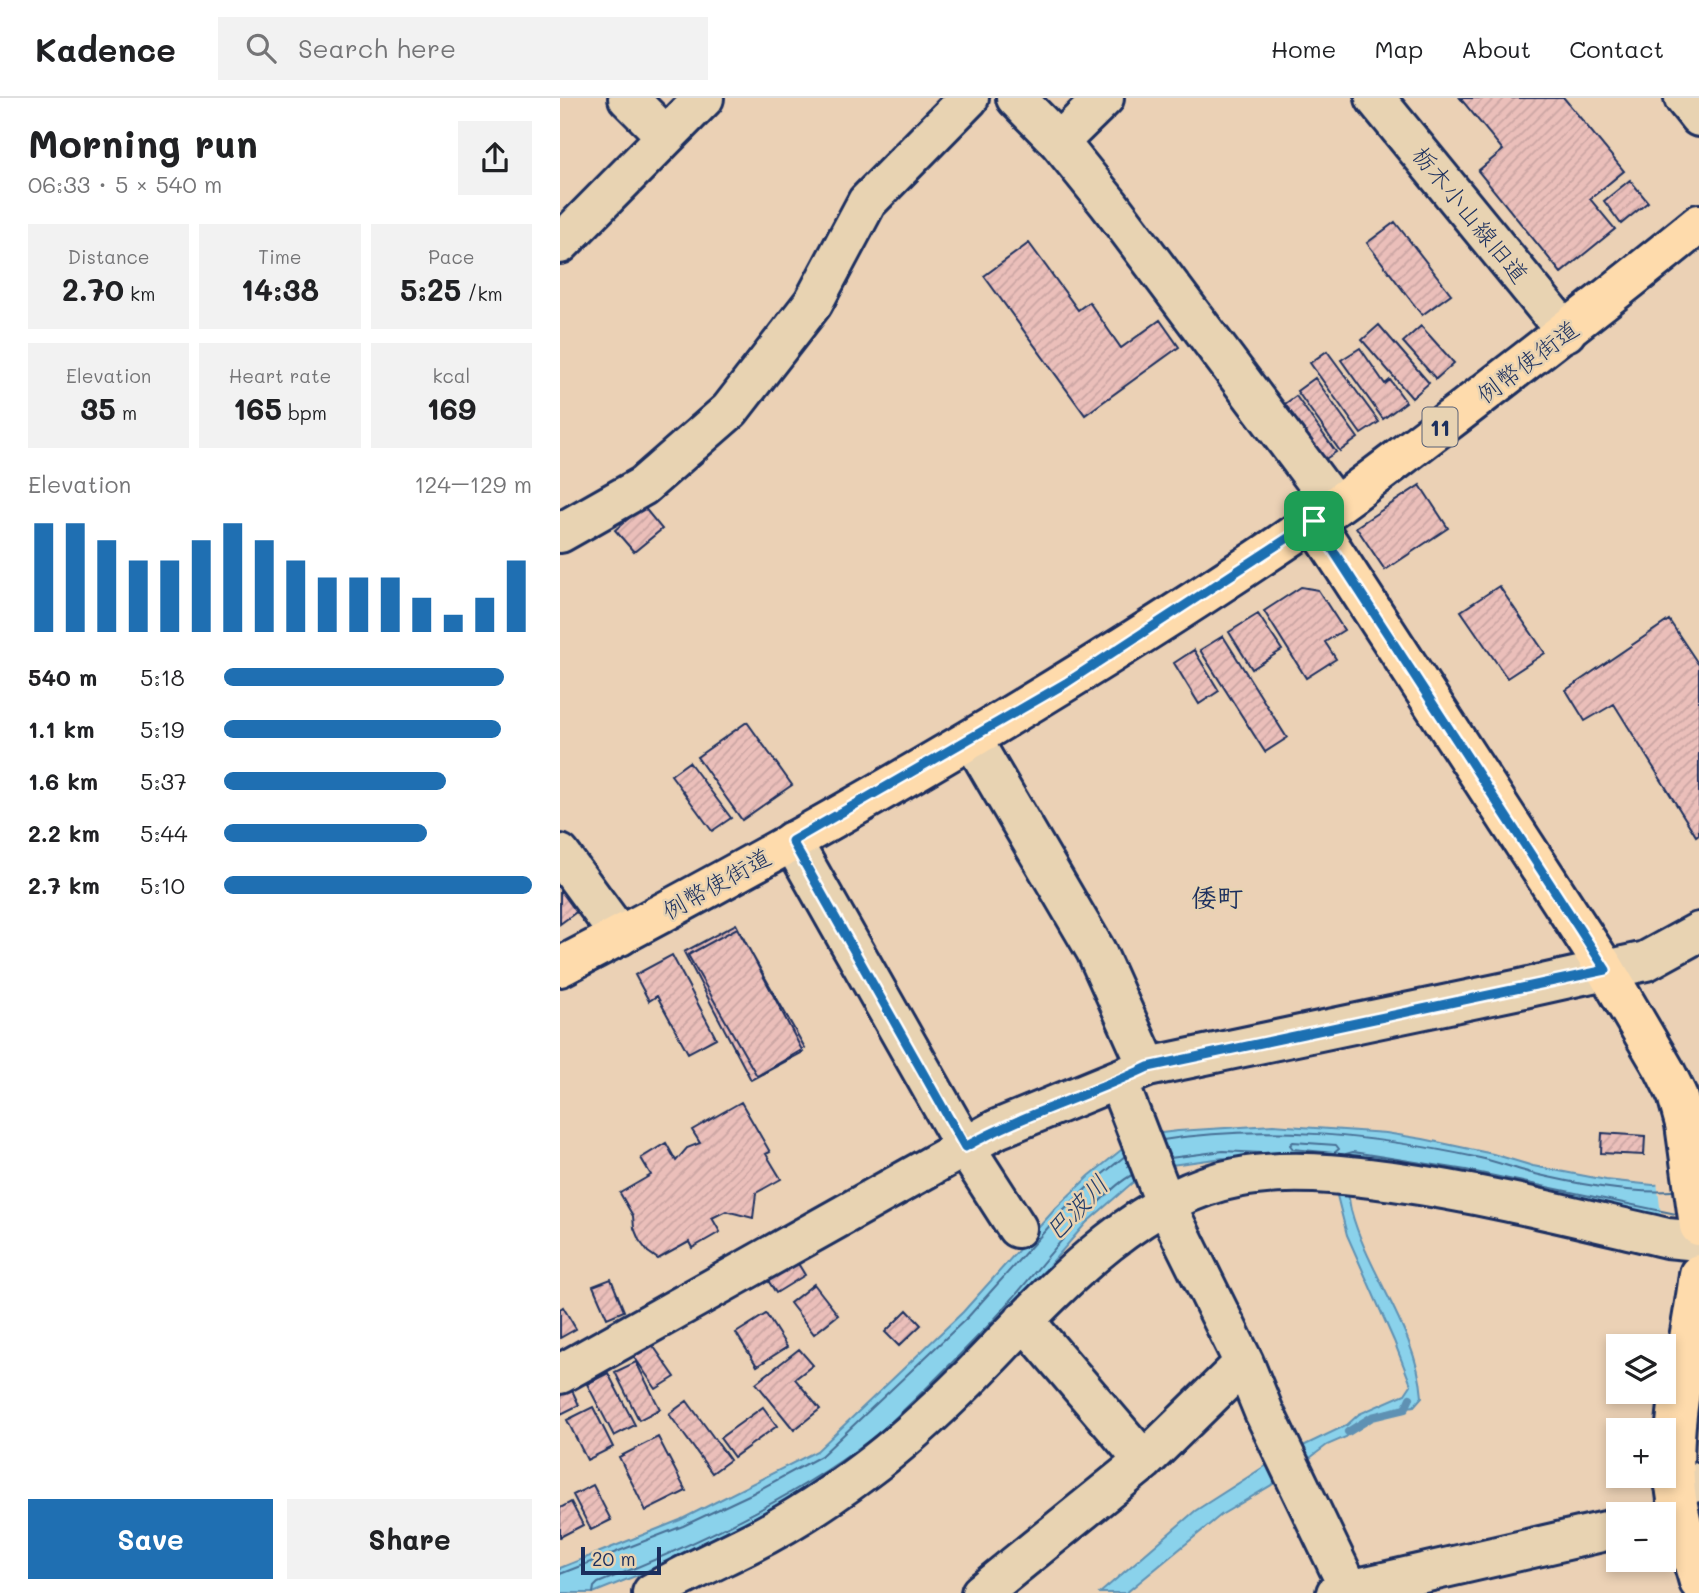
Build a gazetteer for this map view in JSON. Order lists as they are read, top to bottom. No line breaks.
{"streets":{"main road":["例幣使街道","11"],"street":["栃木小山線旧道"]},"crossings":[["栃木小山線旧道","例幣使街道"]],"districts":["倭町"],"water":["巴波川"],"scale_bar":"20 m","page":{"header":"Kadence","search":"Search here","nav":["Home","Map","About","Contact"],"heading":["Morning run","06:33 · 5 × 540 m"],"stats":[["Distance","2.70 km"],["Time","14:38"],["Pace","5:25 /km"],["Elevation","35 m"],["Heart rate","165 bpm"],["kcal","169"]],"chart":["Elevation","124–129 m"],"list":[{"name":"540 m","note":"5:18"},{"name":"1.1 km","note":"5:19"},{"name":"1.6 km","note":"5:37"},{"name":"2.2 km","note":"5:44"},{"name":"2.7 km","note":"5:10"}],"map_buttons":["+","−"],"buttons":["Save","Share"],"scale":"20 m"}}
